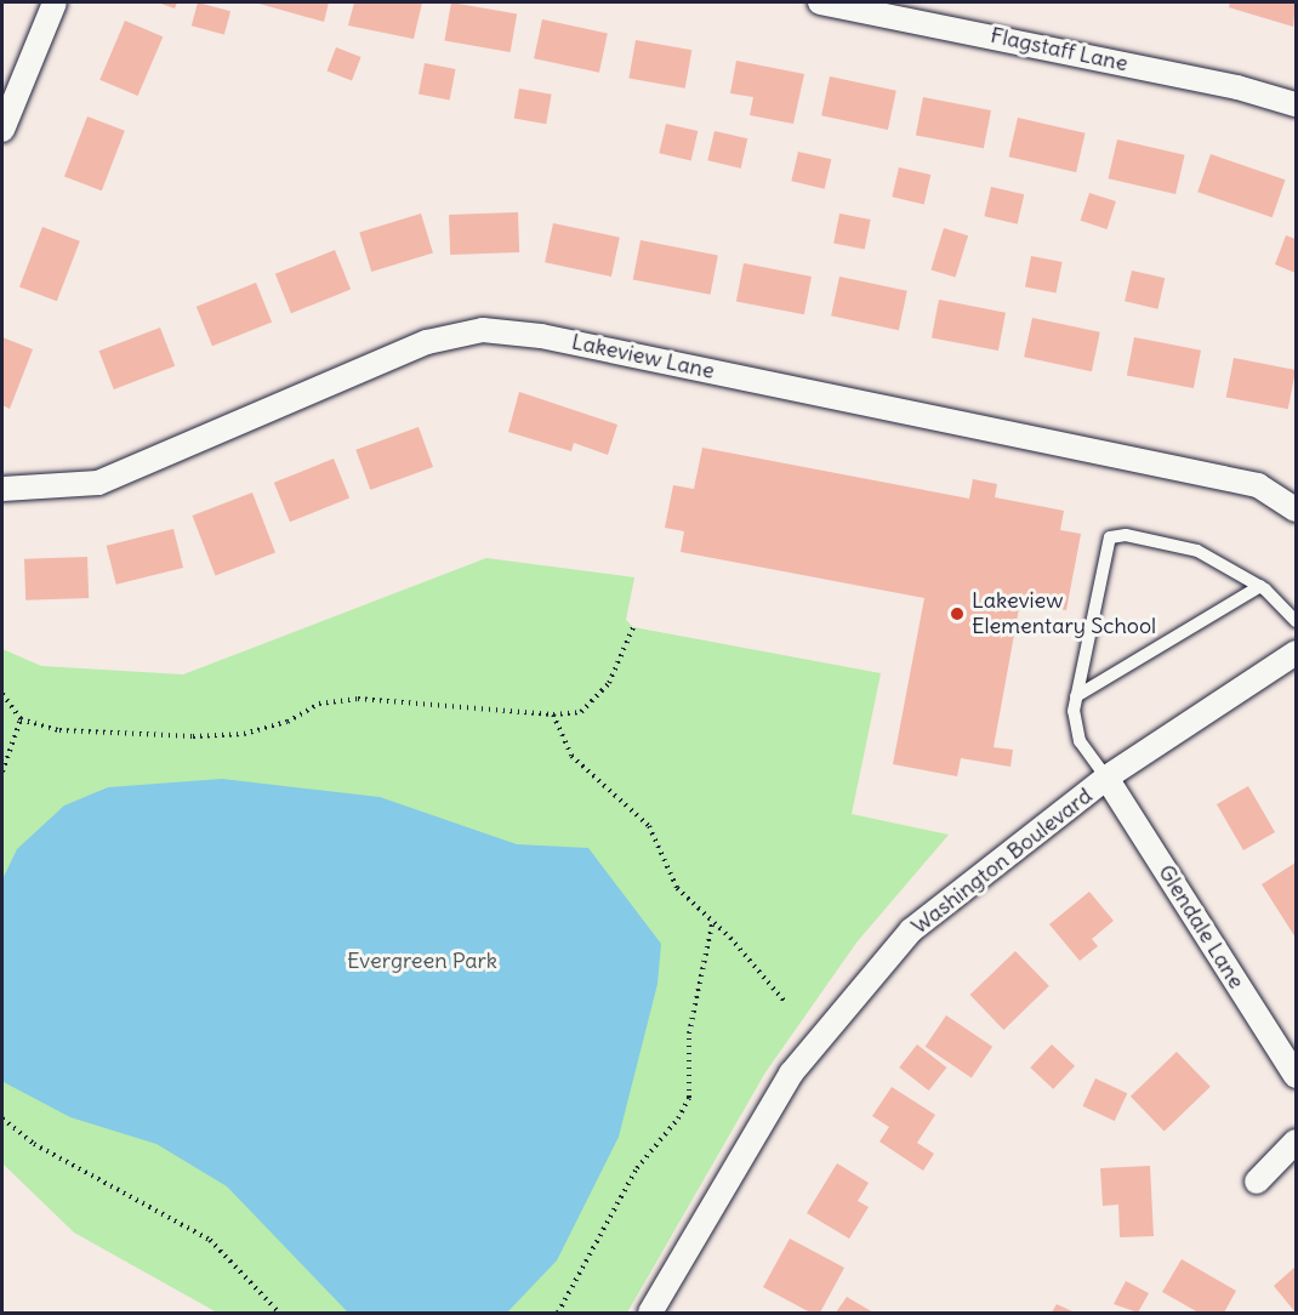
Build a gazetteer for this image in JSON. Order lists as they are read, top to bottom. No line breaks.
{"streets":{"street":["Flagstaff Lane","Lakeview Lane","Washington Boulevard","Glendale Lane"]},"crossings":[["Washington Boulevard","Glendale Lane"]],"parks":["Evergreen Park"],"places":["Lakeview Elementary School"]}
